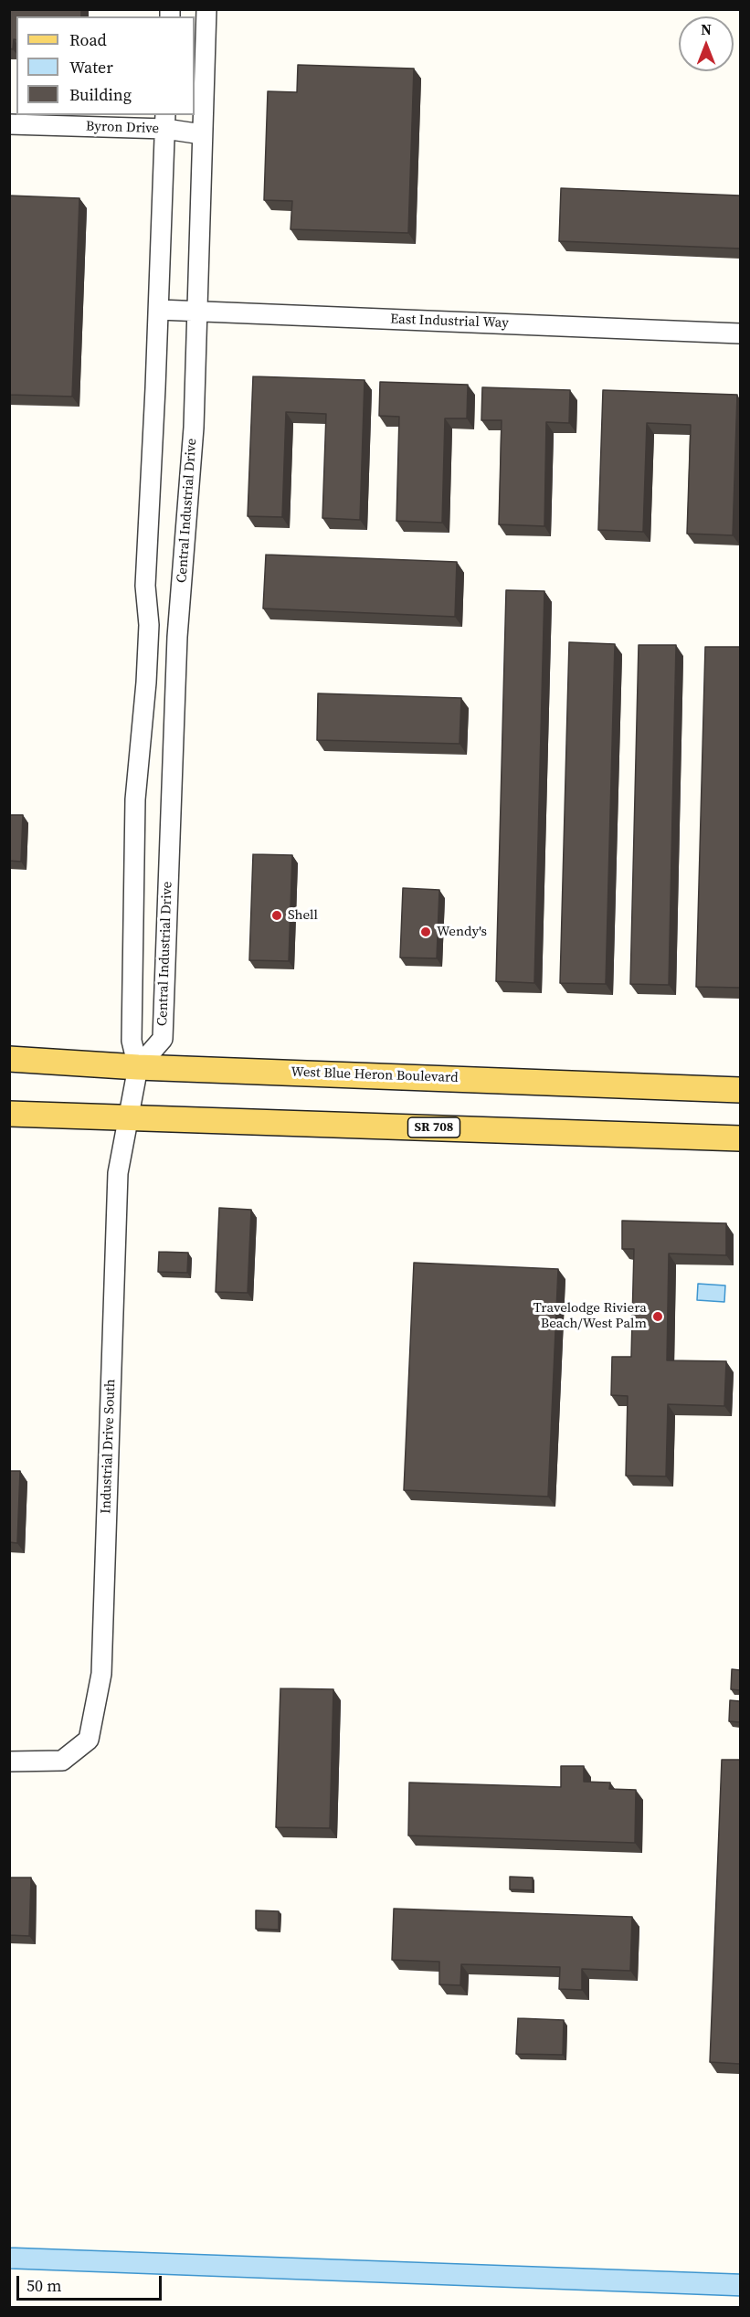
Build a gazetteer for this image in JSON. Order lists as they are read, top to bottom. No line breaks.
{"streets":{"main road":["West Blue Heron Boulevard","SR 708"],"street":["Byron Drive","East Industrial Way","Central Industrial Drive","Industrial Drive South"]},"crossings":[["Byron Drive","Central Industrial Drive"],["East Industrial Way","Central Industrial Drive"],["Central Industrial Drive","West Blue Heron Boulevard"],["Central Industrial Drive","Industrial Drive South"],["West Blue Heron Boulevard","Industrial Drive South"],["SR 708","Industrial Drive South"]],"places":["Shell","Wendy's","Travelodge Riviera Beach/West Palm"],"legend":["Road","Water","Building"],"scale_bar":"50 m","north":"top"}
